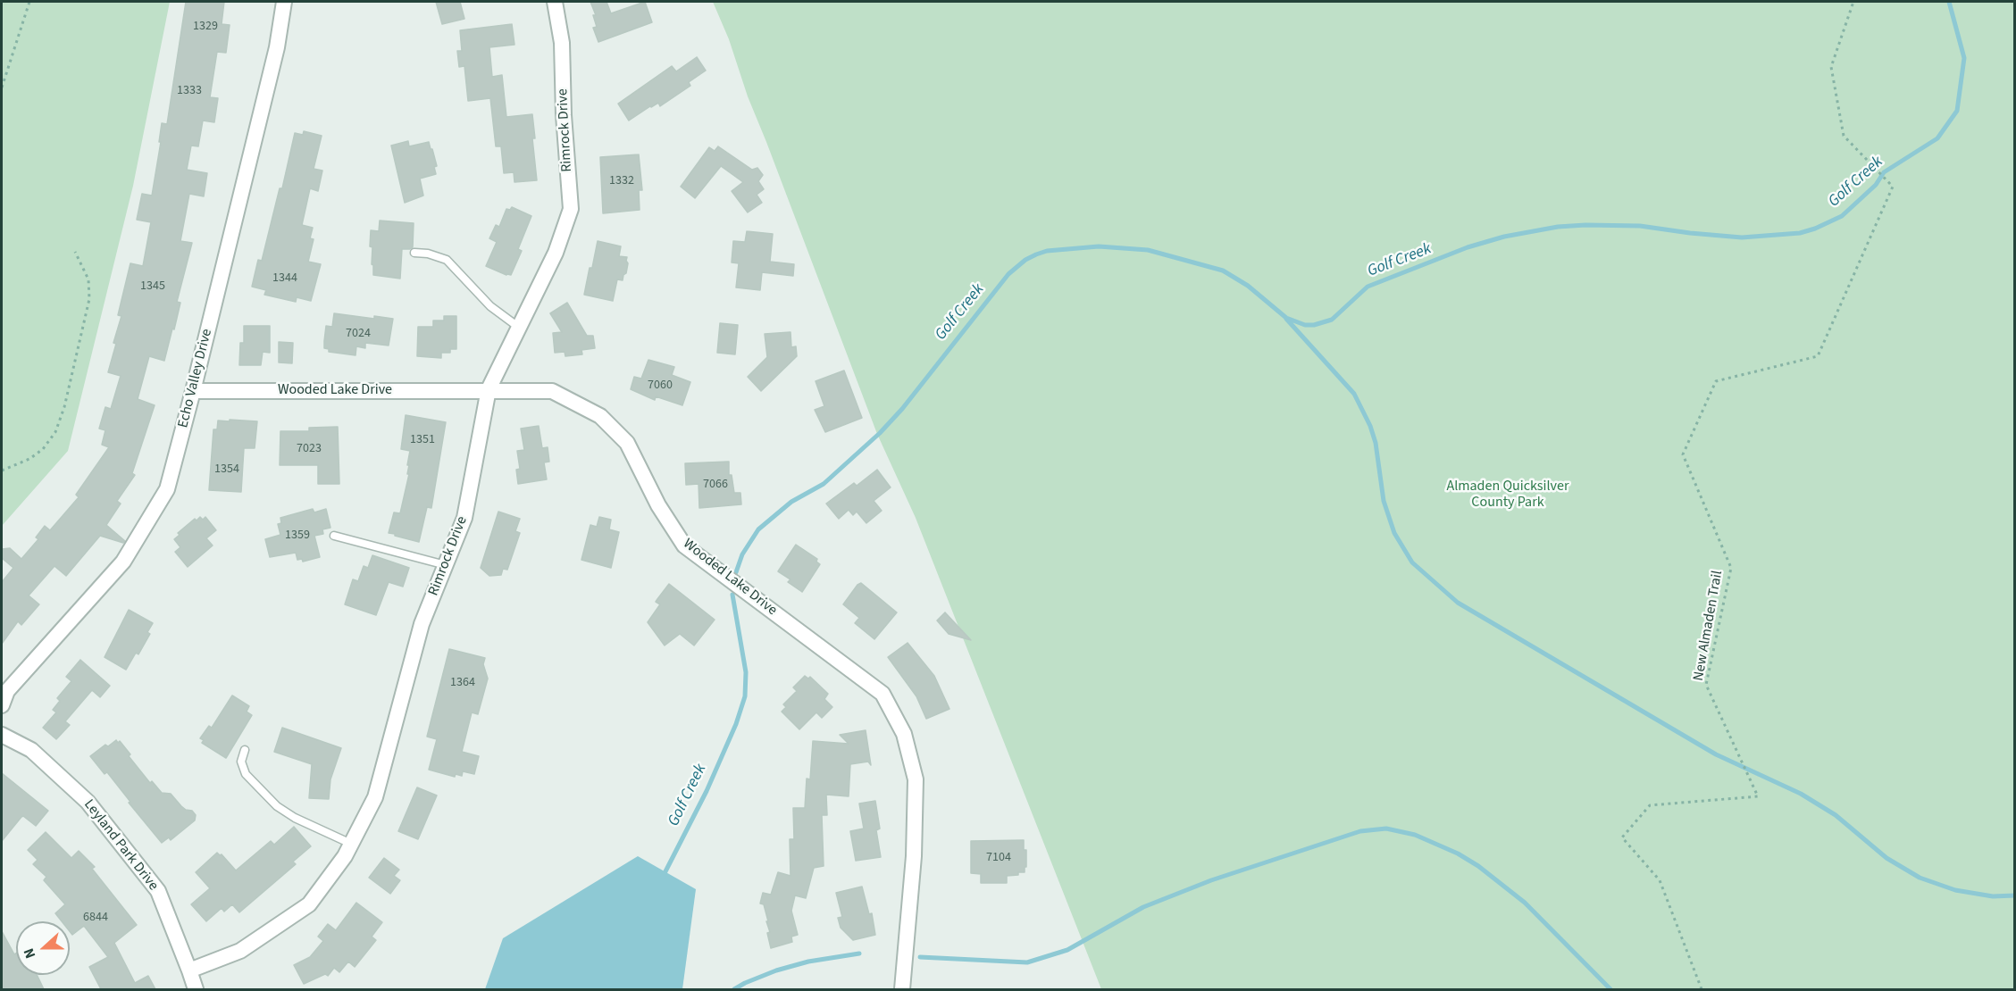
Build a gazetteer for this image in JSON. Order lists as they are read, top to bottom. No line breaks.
{"streets":{"street":["Rimrock Drive","Echo Valley Drive","Wooded Lake Drive","Leyland Park Drive"],"path":["New Almaden Trail"]},"crossings":[["Rimrock Drive","Wooded Lake Drive"],["Rimrock Drive","Leyland Park Drive"],["Echo Valley Drive","Wooded Lake Drive"]],"water":["Golf Creek"],"parks":["Almaden Quicksilver County Park"],"house_numbers":["1329","1333","1332","1344","1345","7024","7060","1351","7023","1354","7066","1359","1364","7104","6844"],"north":"left"}
